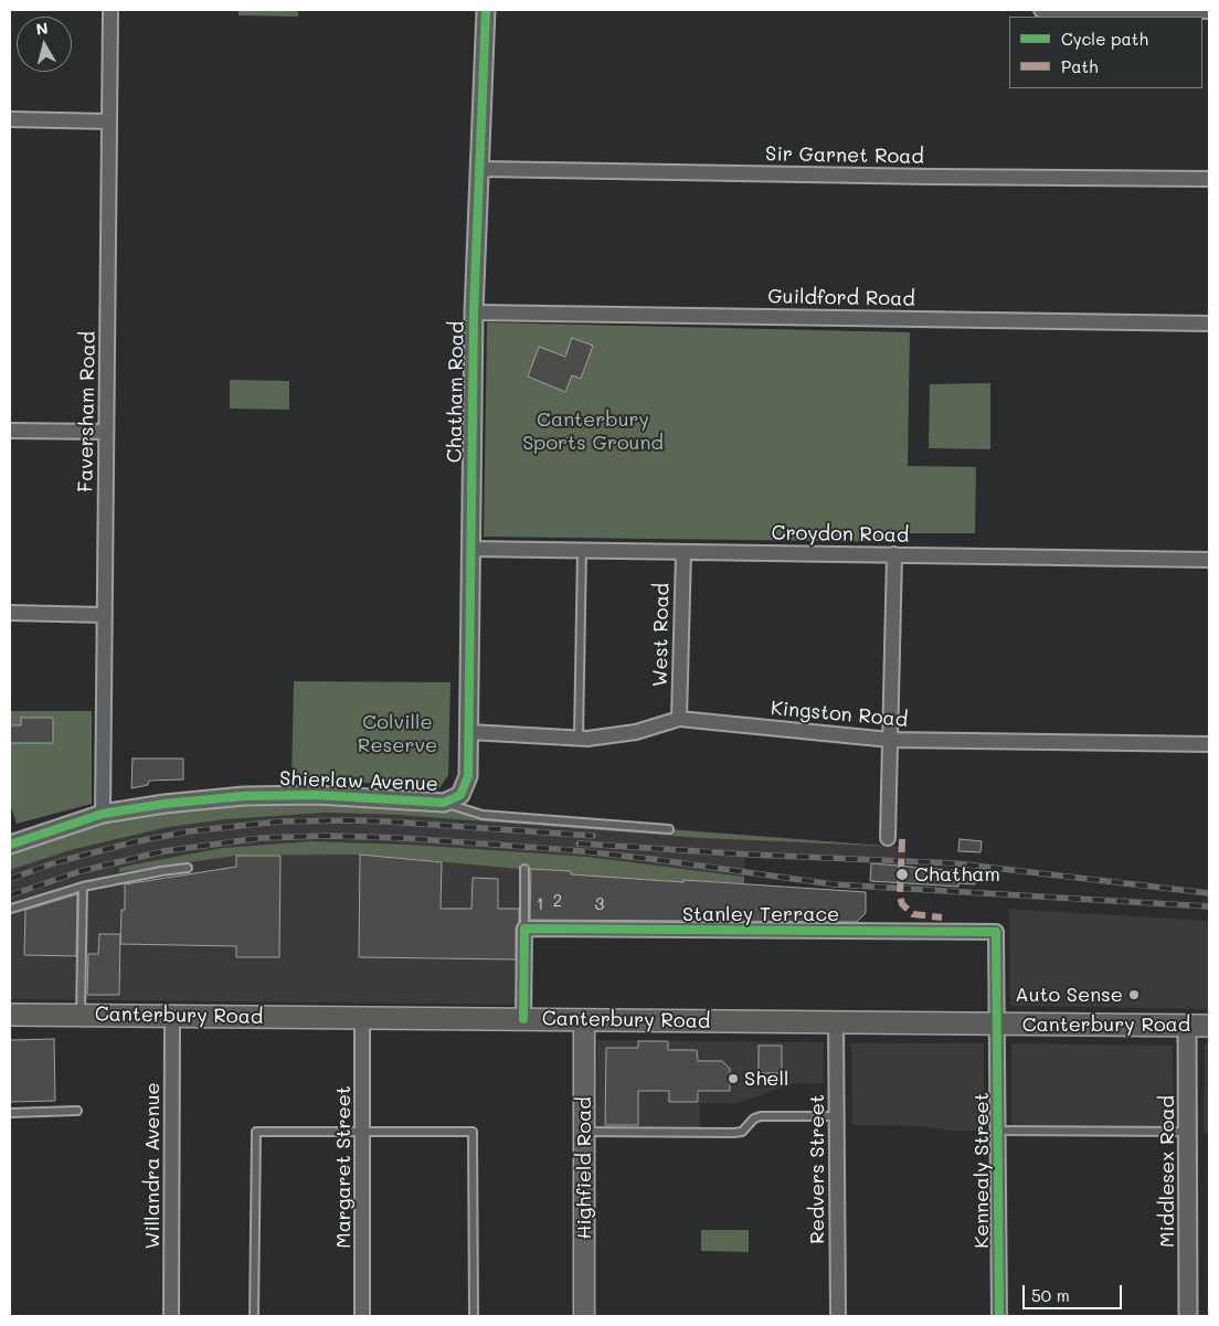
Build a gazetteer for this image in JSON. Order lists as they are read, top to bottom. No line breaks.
{"streets":{"main road":["Canterbury Road","Highfield Road"],"street":["Sir Garnet Road","Guildford Road","Chatham Road","Faversham Road","Croydon Road","West Road","Kingston Road","Shierlaw Avenue","Stanley Terrace","Willandra Avenue","Margaret Street","Redvers Street","Kennealy Street","Middlesex Road"]},"crossings":[["Sir Garnet Road","Chatham Road"],["Guildford Road","Chatham Road"],["Chatham Road","Croydon Road"],["Chatham Road","Kingston Road"],["Chatham Road","Shierlaw Avenue"],["Faversham Road","Shierlaw Avenue"],["Croydon Road","West Road"],["West Road","Kingston Road"],["Stanley Terrace","Canterbury Road"],["Stanley Terrace","Kennealy Street"],["Canterbury Road","Willandra Avenue"],["Canterbury Road","Margaret Street"],["Canterbury Road","Highfield Road"],["Canterbury Road","Redvers Street"],["Canterbury Road","Kennealy Street"],["Canterbury Road","Middlesex Road"]],"parks":["Canterbury Sports Ground","Colville Reserve"],"places":["Chatham","Auto Sense","Shell"],"house_numbers":["2","1","3"],"legend":["Cycle path","Path"],"scale_bar":"50 m","north":"top"}
